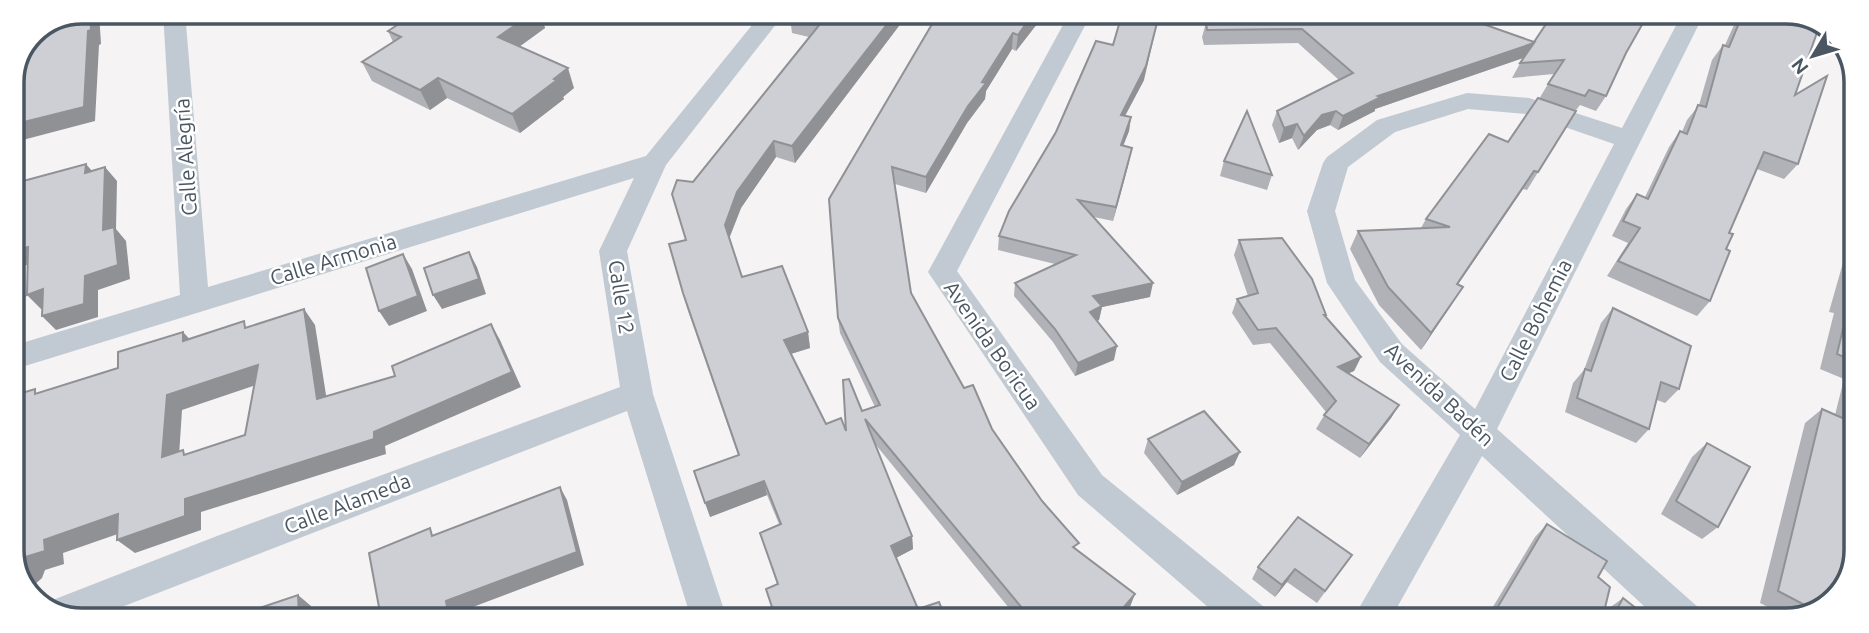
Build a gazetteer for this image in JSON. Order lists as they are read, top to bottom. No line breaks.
{"streets":{"street":["Calle Alegría","Calle Armonia","Calle 12","Calle Bohemia","Avenida Boricua","Avenida Badén","Calle Alameda"]},"crossings":[["Calle Alegría","Calle Armonia"],["Calle Armonia","Calle 12"],["Calle 12","Calle Alameda"],["Calle Bohemia","Avenida Badén"]],"north":"bottom left"}
